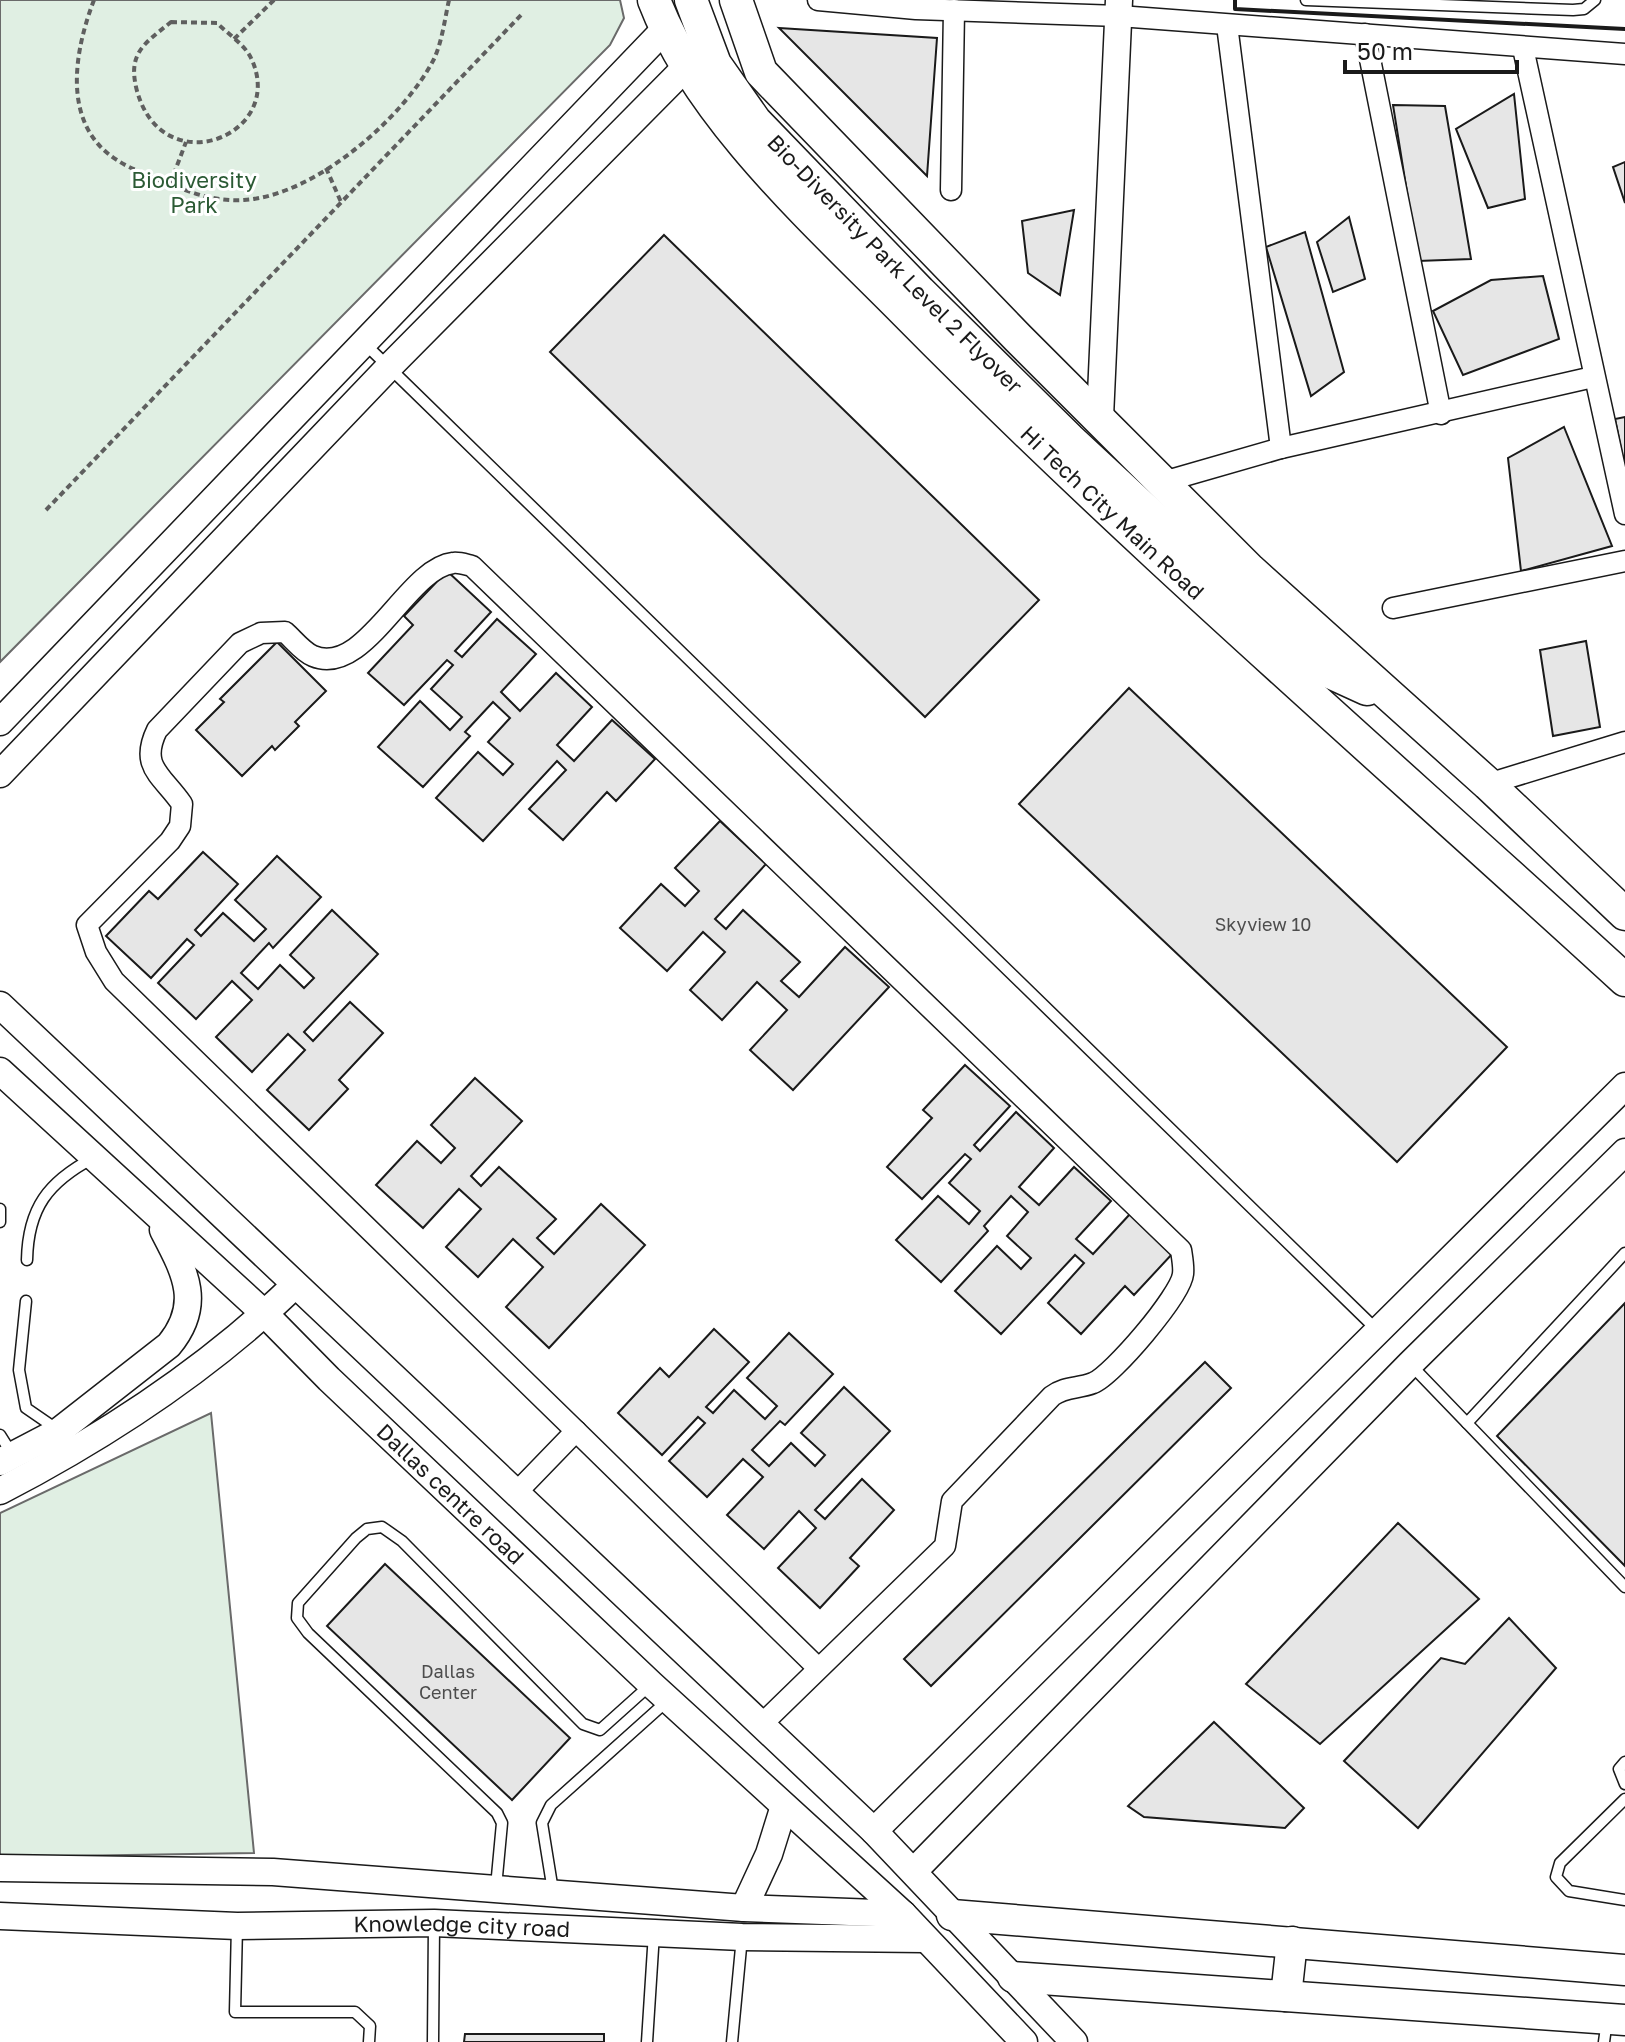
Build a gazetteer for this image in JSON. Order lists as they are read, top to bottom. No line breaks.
{"streets":{"main road":["Bio-Diversity Park Level 2 Flyover","Hi Tech City Main Road"],"street":["Dallas centre road","Knowledge city road"]},"crossings":[["Dallas centre road","Knowledge city road"]],"parks":["Biodiversity Park"],"house_numbers":["Skyview 10","Dallas Center"],"scale_bar":"50 m"}
